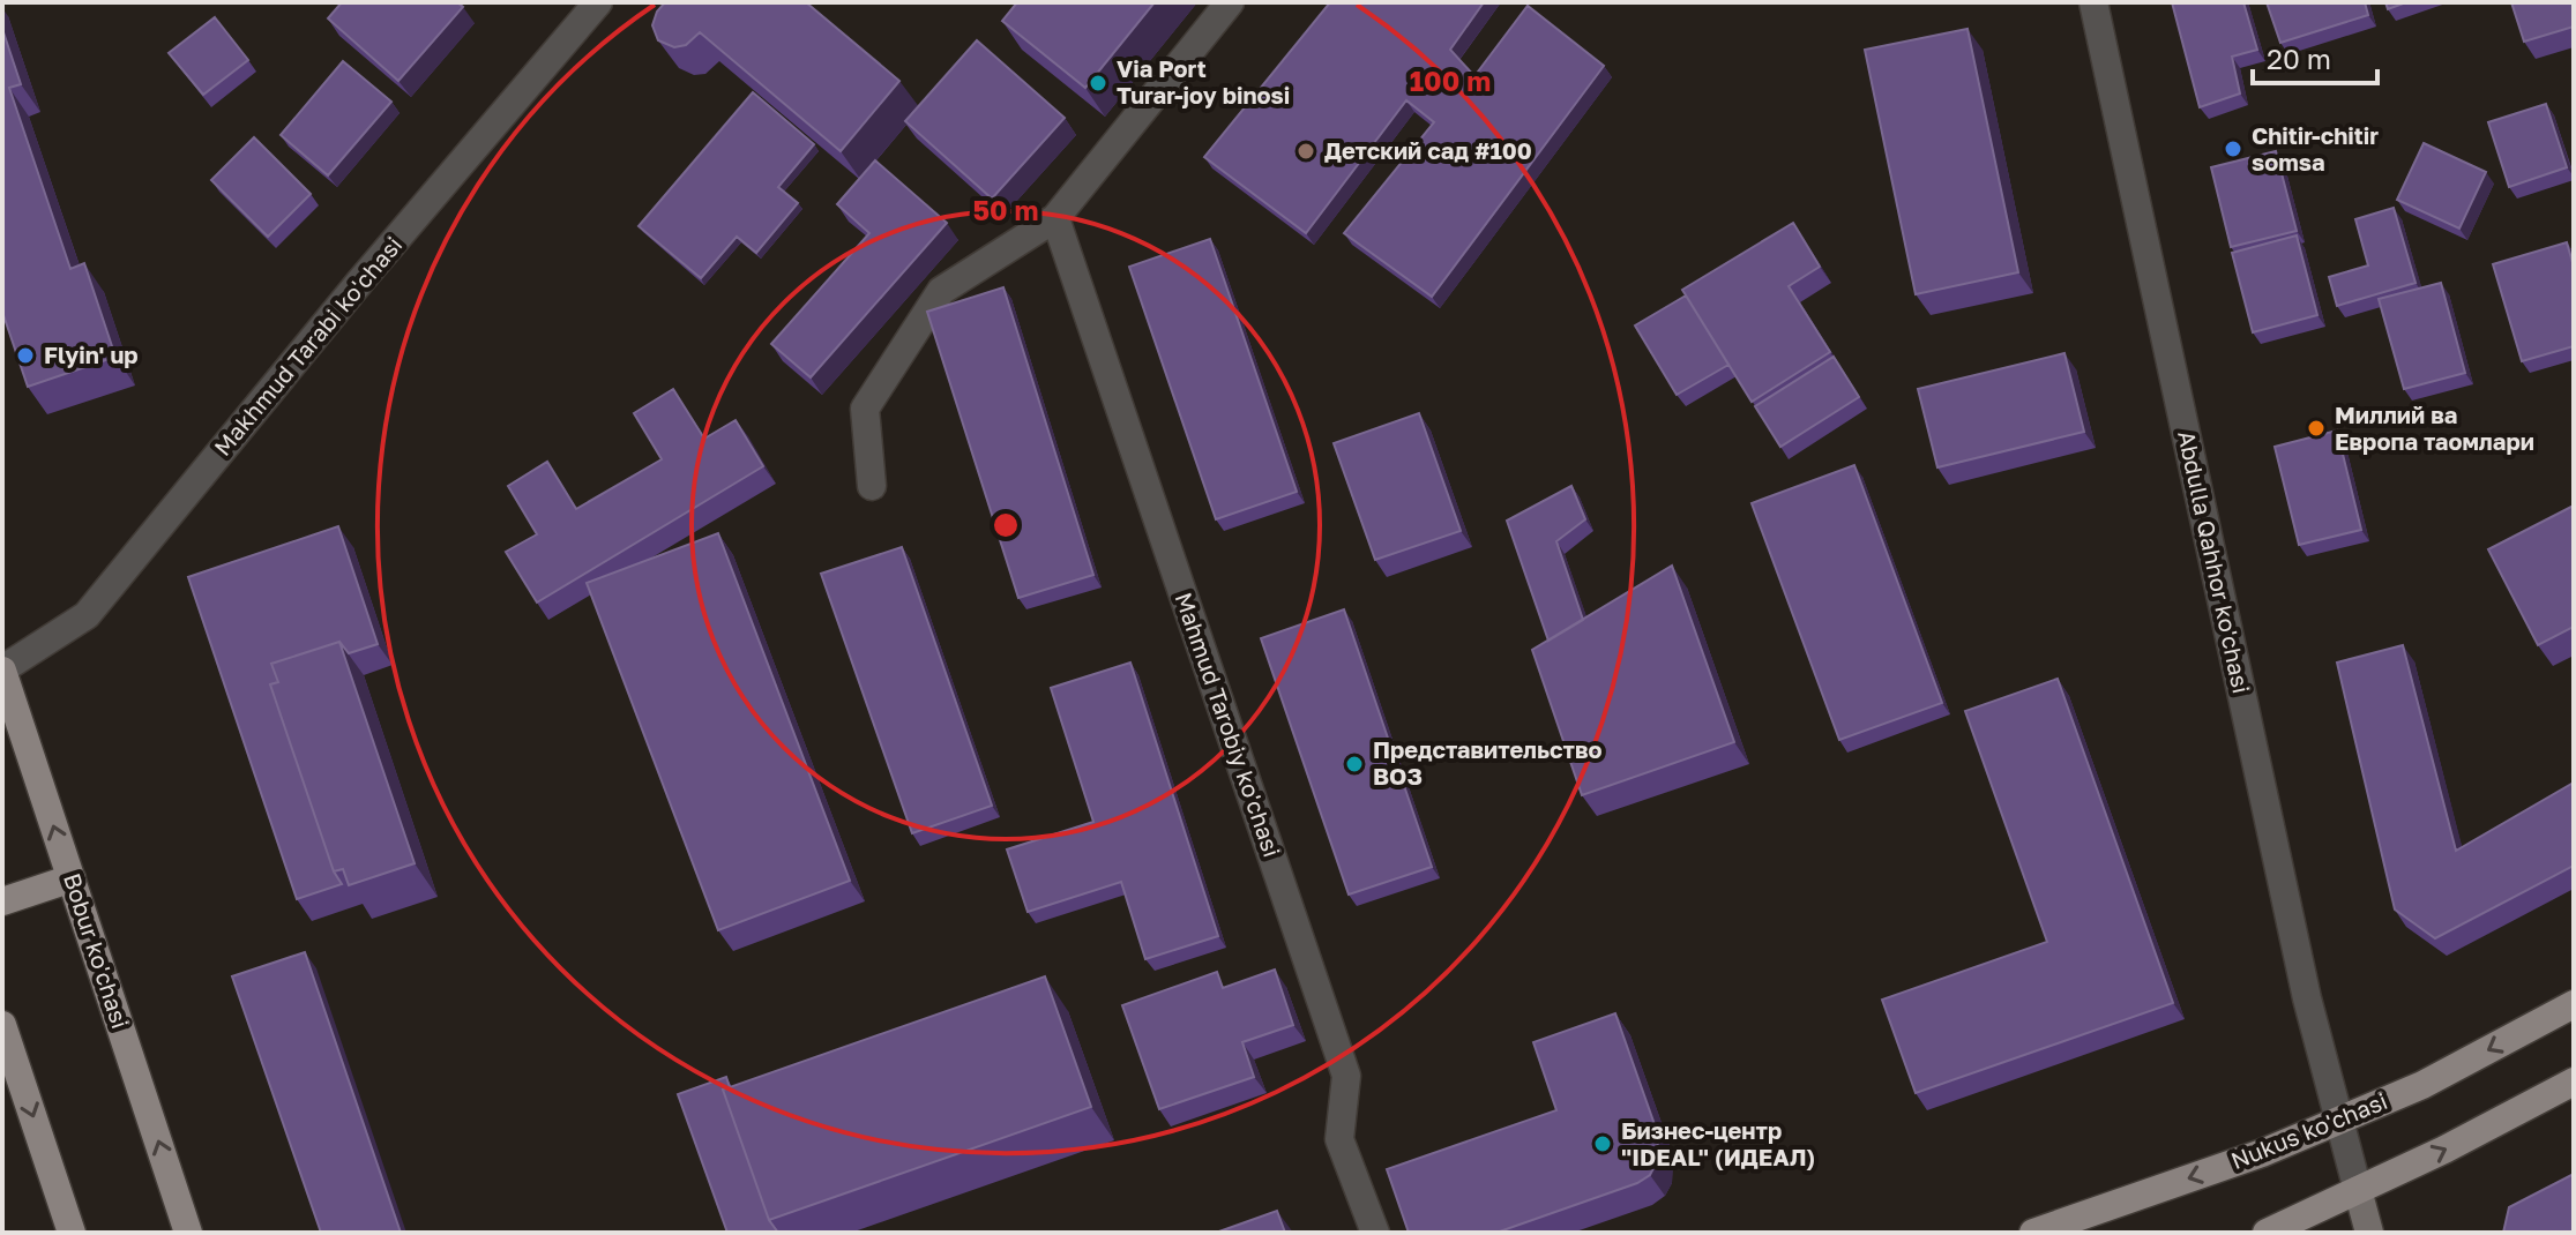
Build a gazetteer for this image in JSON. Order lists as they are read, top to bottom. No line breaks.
{"streets":{"main road":["Bobur ko'chasi","Nukus ko'chasi"],"street":["Makhmud Tarabi ko'chasi","Abdulla Qahhor ko'chasi","Mahmud Tarobiy ko'chasi"]},"crossings":[["Makhmud Tarabi ko'chasi","Bobur ko'chasi"],["Abdulla Qahhor ko'chasi","Nukus ko'chasi"]],"places":["Via Port Turar-joy binosi","Chitir-chitir somsa","Детский сад #100","Flyin' up","Миллий ва Европа таомлари","Представительство ВОЗ","Бизнес-центр \"IDEAL\" (ИДЕАЛ)"],"scale_bar":"20 m","rings":["100 m","50 m"]}
